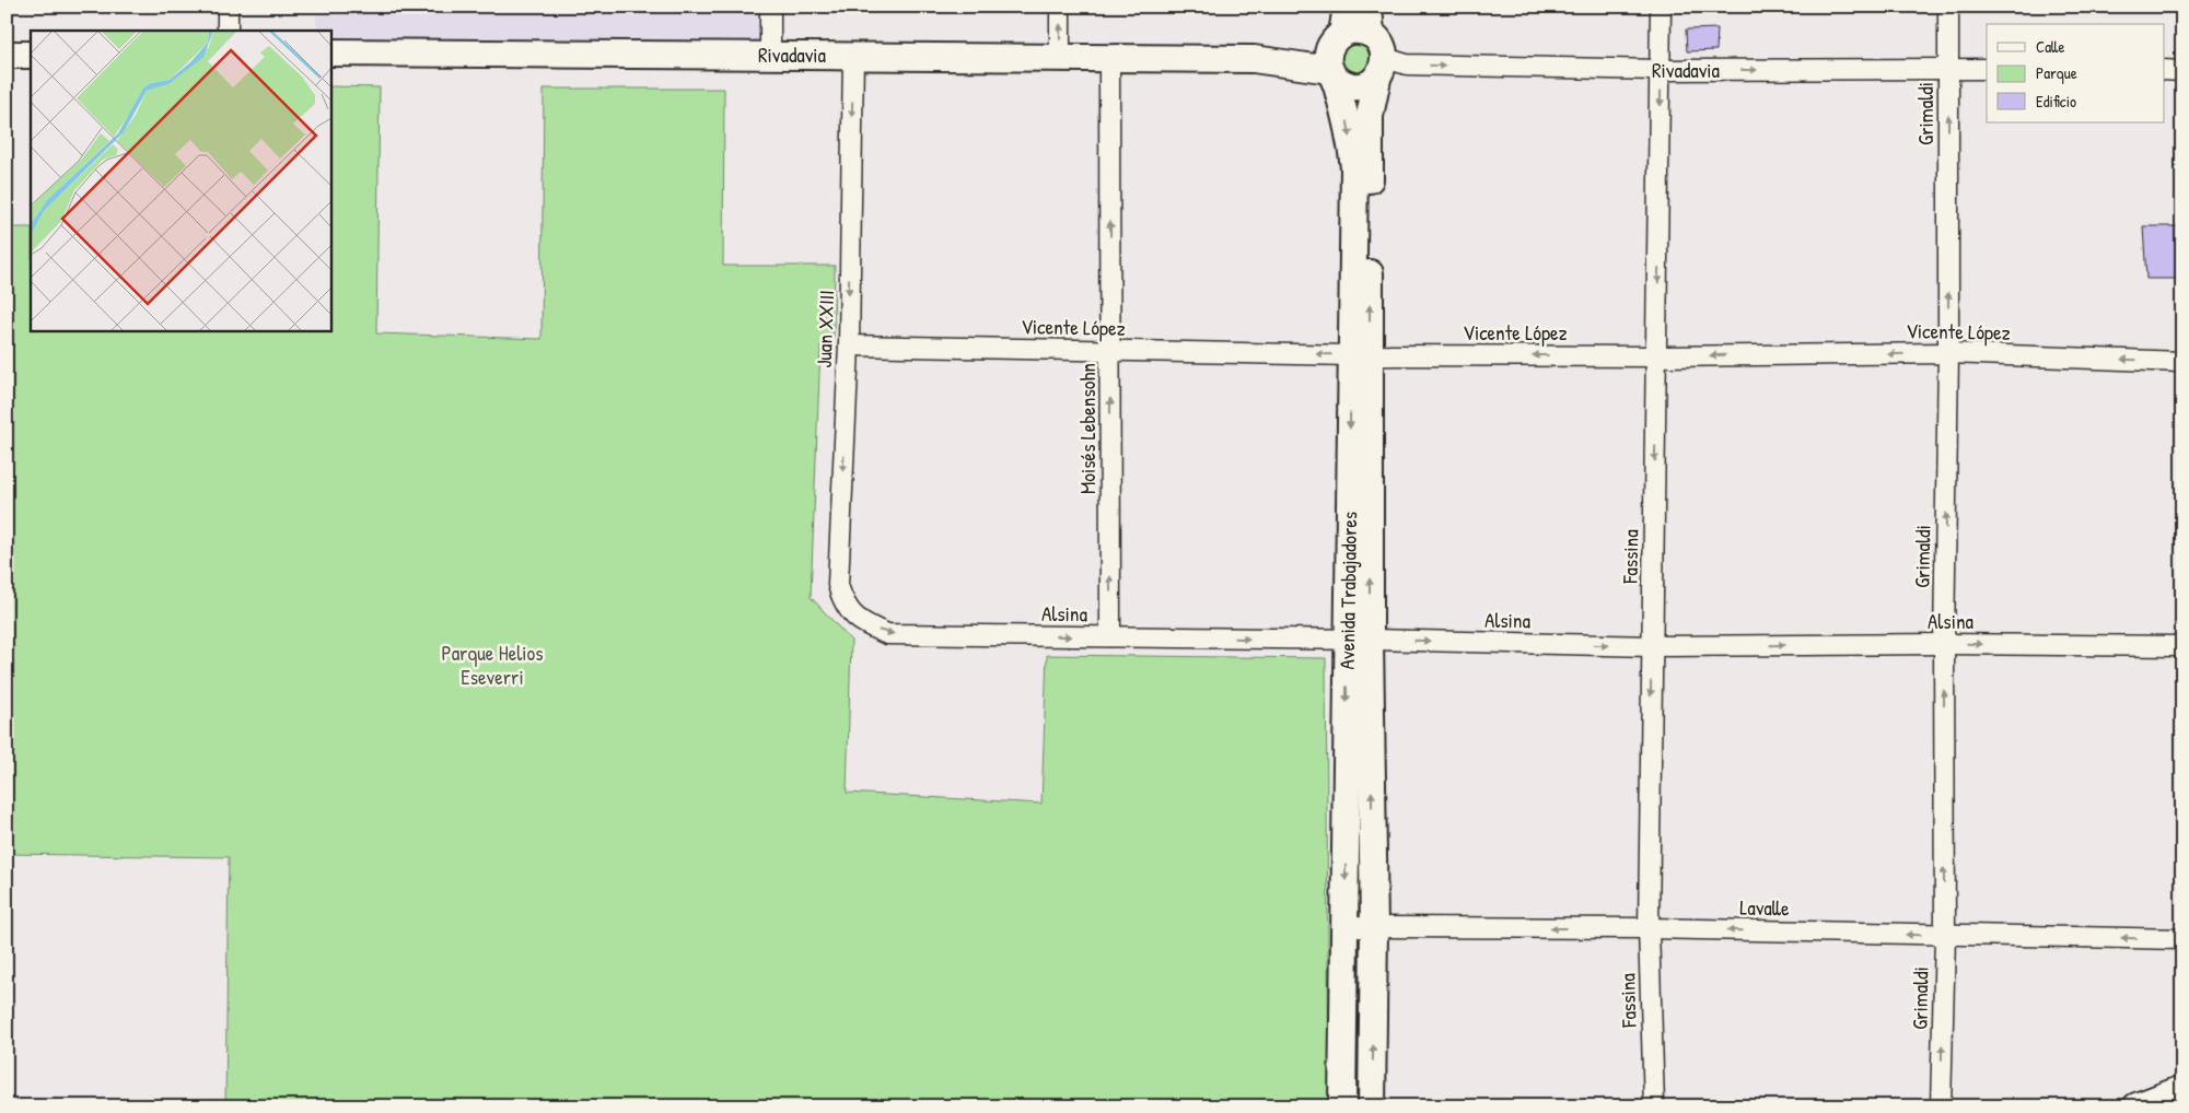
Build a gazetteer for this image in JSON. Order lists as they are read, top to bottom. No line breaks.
{"streets":{"main road":["Rivadavia","Avenida Trabajadores"],"street":["Grimaldi","Vicente López","Juan XXIII","Moisés Lebensohn","Fassina","Alsina","Lavalle"]},"crossings":[["Rivadavia","Grimaldi"],["Rivadavia","Juan XXIII"],["Rivadavia","Moisés Lebensohn"],["Rivadavia","Fassina"],["Rivadavia","Avenida Trabajadores"],["Grimaldi","Vicente López"],["Grimaldi","Alsina"],["Grimaldi","Lavalle"],["Vicente López","Juan XXIII"],["Vicente López","Moisés Lebensohn"],["Vicente López","Fassina"],["Vicente López","Avenida Trabajadores"],["Juan XXIII","Alsina"],["Moisés Lebensohn","Alsina"],["Fassina","Alsina"],["Fassina","Lavalle"],["Avenida Trabajadores","Alsina"],["Avenida Trabajadores","Lavalle"]],"one_way":["Grimaldi","Vicente López","Juan XXIII","Moisés Lebensohn","Fassina","Alsina","Lavalle"],"parks":["Parque Helios Eseverri"],"legend":["Calle","Parque","Edificio"]}
